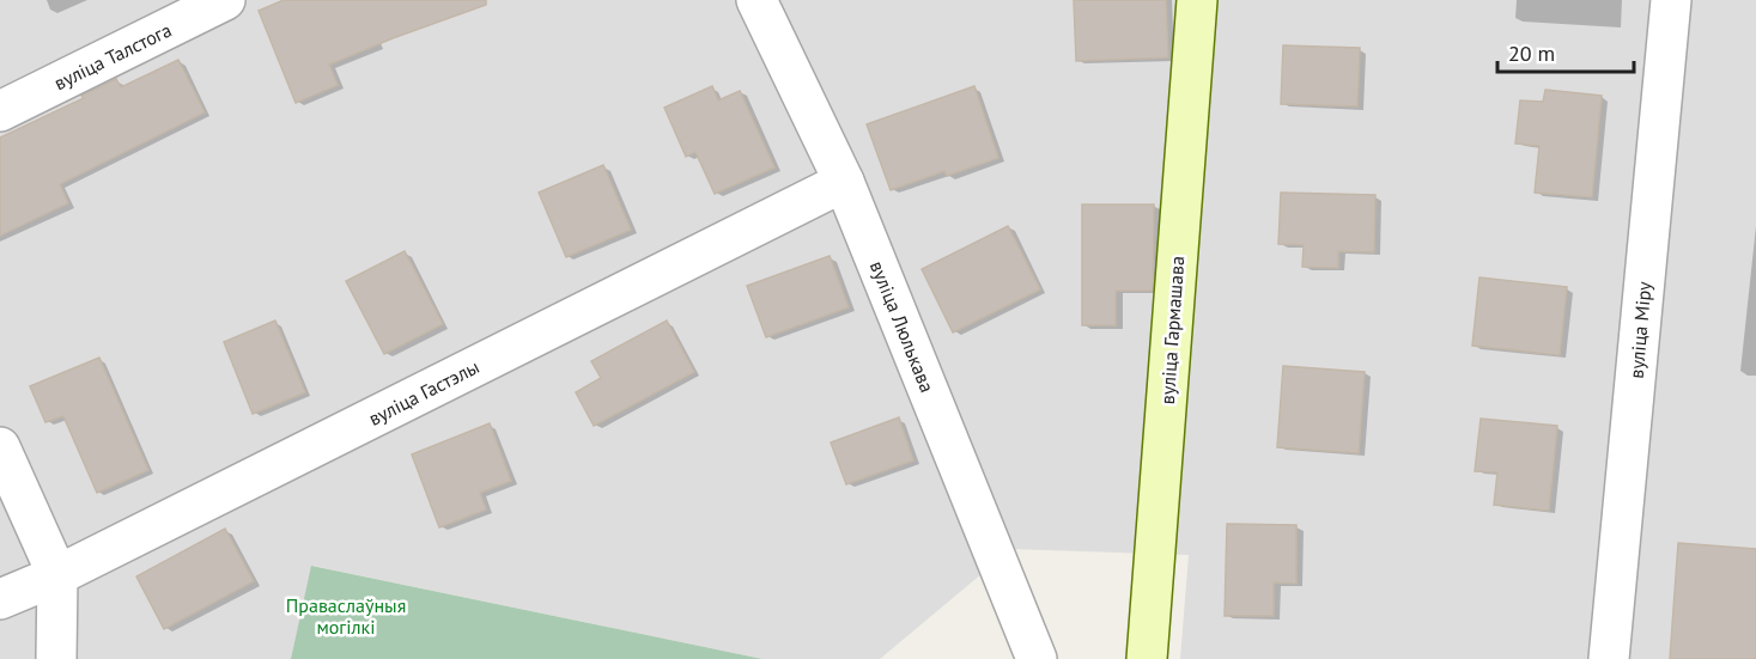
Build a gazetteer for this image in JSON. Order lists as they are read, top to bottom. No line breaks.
{"streets":{"main road":["вуліца Гармашава"],"street":["вуліца Талстога","вуліца Люлькава","вуліца Міру","вуліца Гастэлы"]},"crossings":[["вуліца Люлькава","вуліца Гастэлы"]],"parks":["Праваслаўныя могілкі"],"scale_bar":"20 m"}
